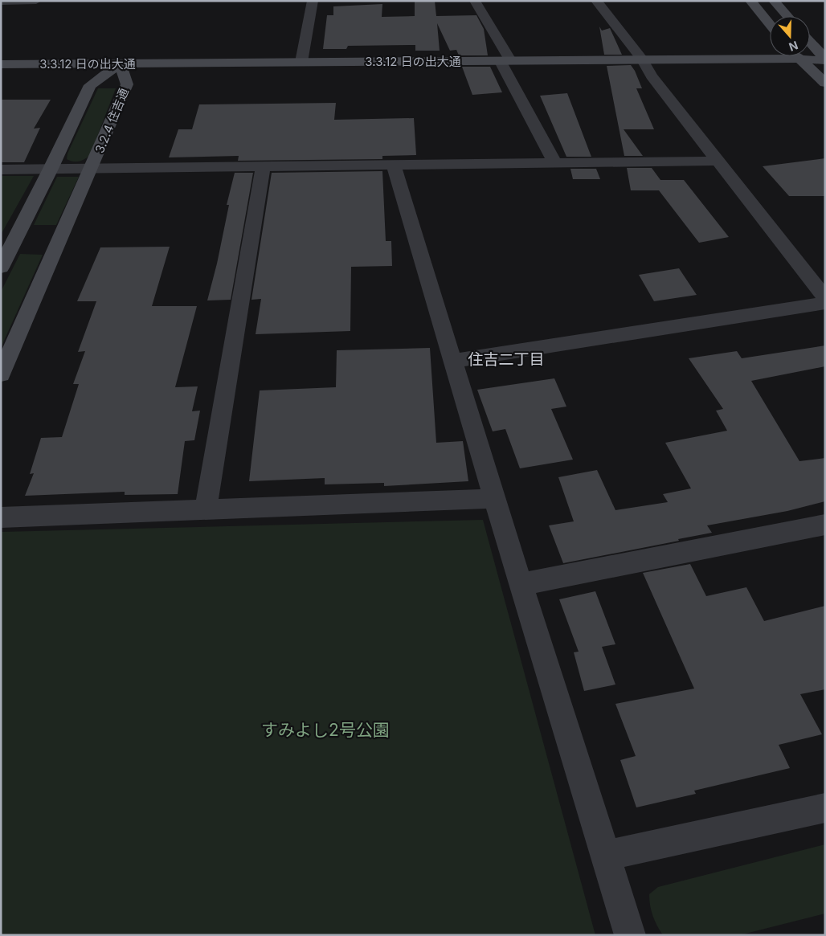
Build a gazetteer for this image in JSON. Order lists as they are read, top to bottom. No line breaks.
{"streets":{"street":["3.3.12 日の出大通","3.2.4 住吉通"]},"crossings":[["3.3.12 日の出大通","3.2.4 住吉通"]],"districts":["住吉二丁目"],"parks":["すみよし2号公園"],"north":"bottom"}
